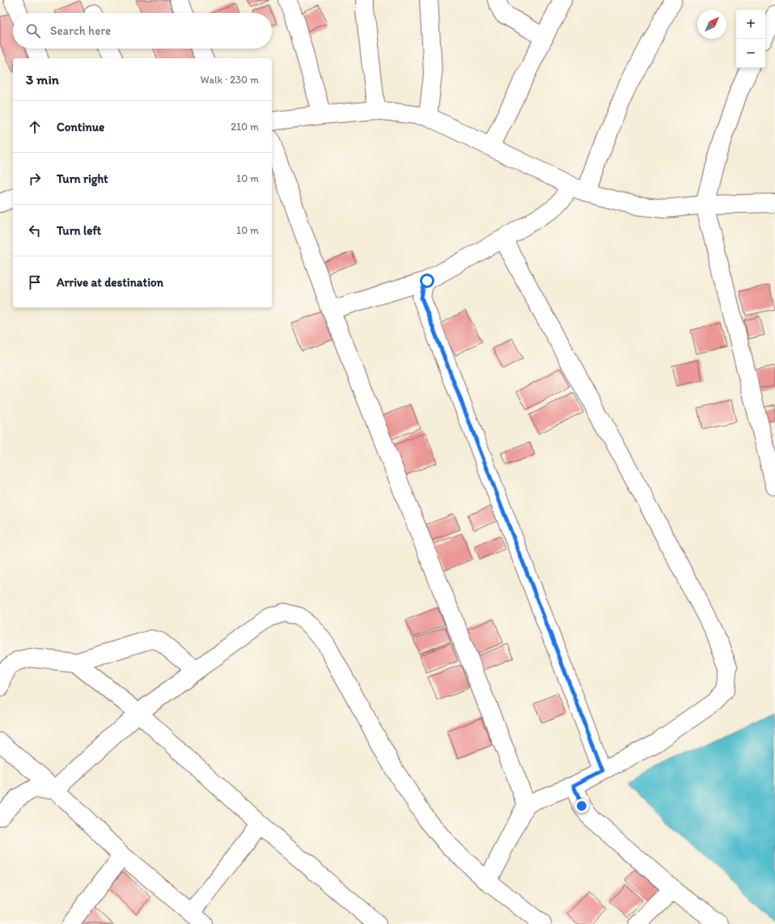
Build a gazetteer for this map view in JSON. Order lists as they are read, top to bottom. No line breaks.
{"north":"top right","page":{"map_buttons":["+","−"],"search":"Search here","heading":["3 min","Walk · 230 m"],"list":[["Continue","210 m"],["Turn right","10 m"],["Turn left","10 m"],"Arrive at destination"]}}
